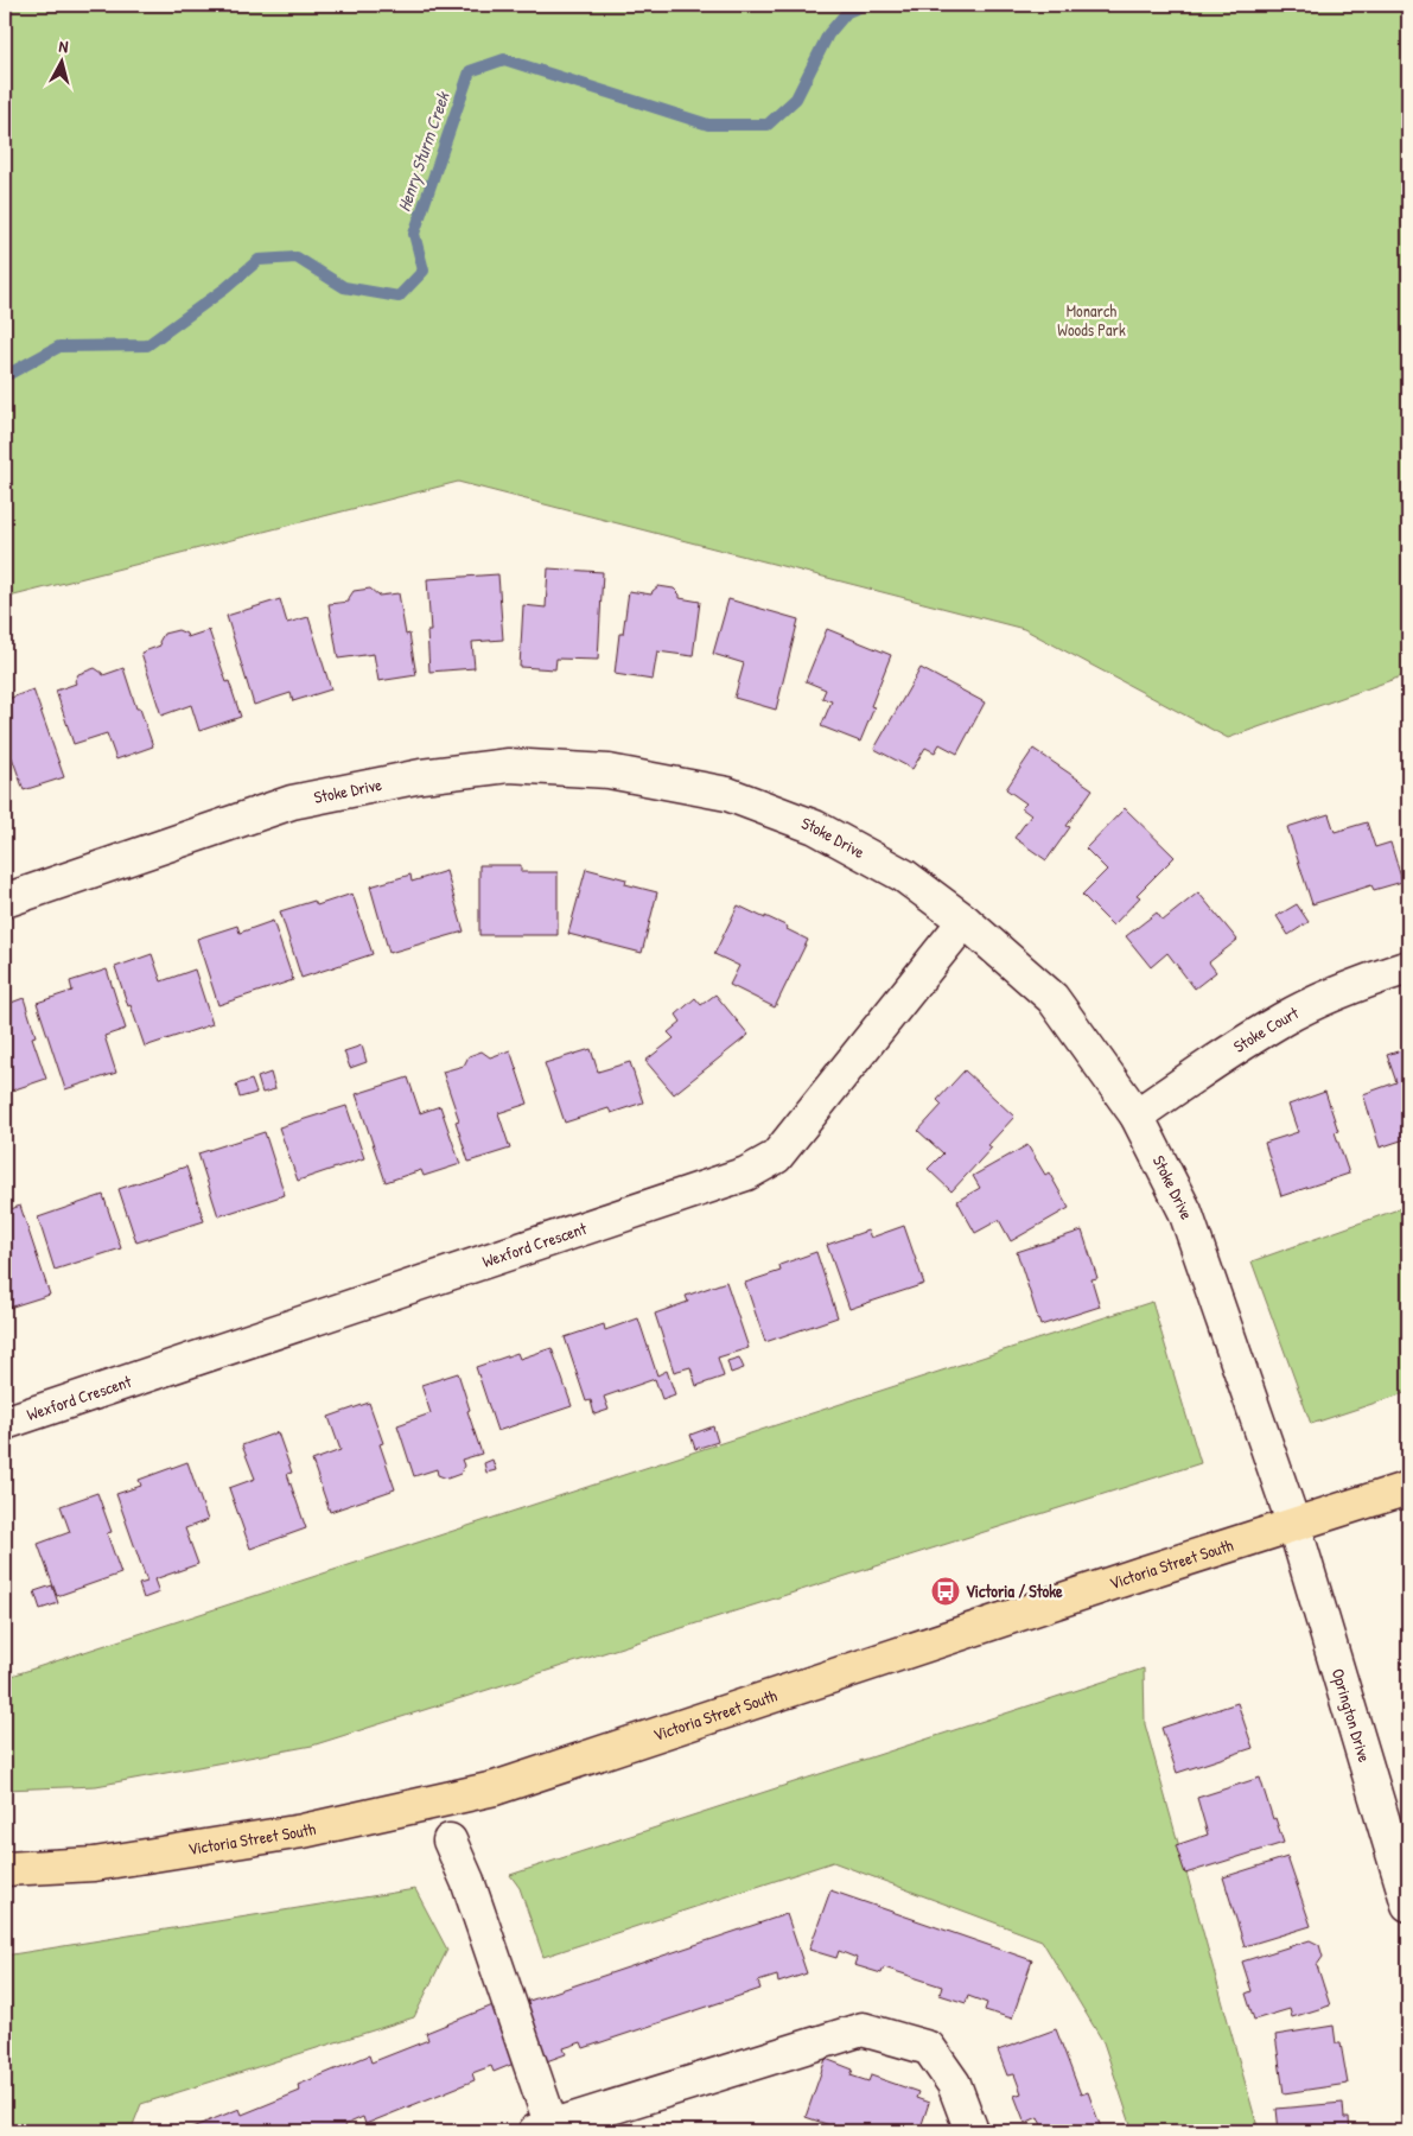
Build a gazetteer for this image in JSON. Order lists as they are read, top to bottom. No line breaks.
{"streets":{"main road":["Victoria Street South"],"street":["Stoke Drive","Stoke Court","Wexford Crescent","Oprington Drive"]},"crossings":[["Stoke Drive","Stoke Court"],["Stoke Drive","Wexford Crescent"],["Stoke Drive","Victoria Street South"],["Stoke Drive","Oprington Drive"],["Victoria Street South","Oprington Drive"]],"water":["Henry Sturm Creek"],"parks":["Monarch Woods Park"],"places":{"bus stop":["Victoria / Stoke"]},"north":"top"}
